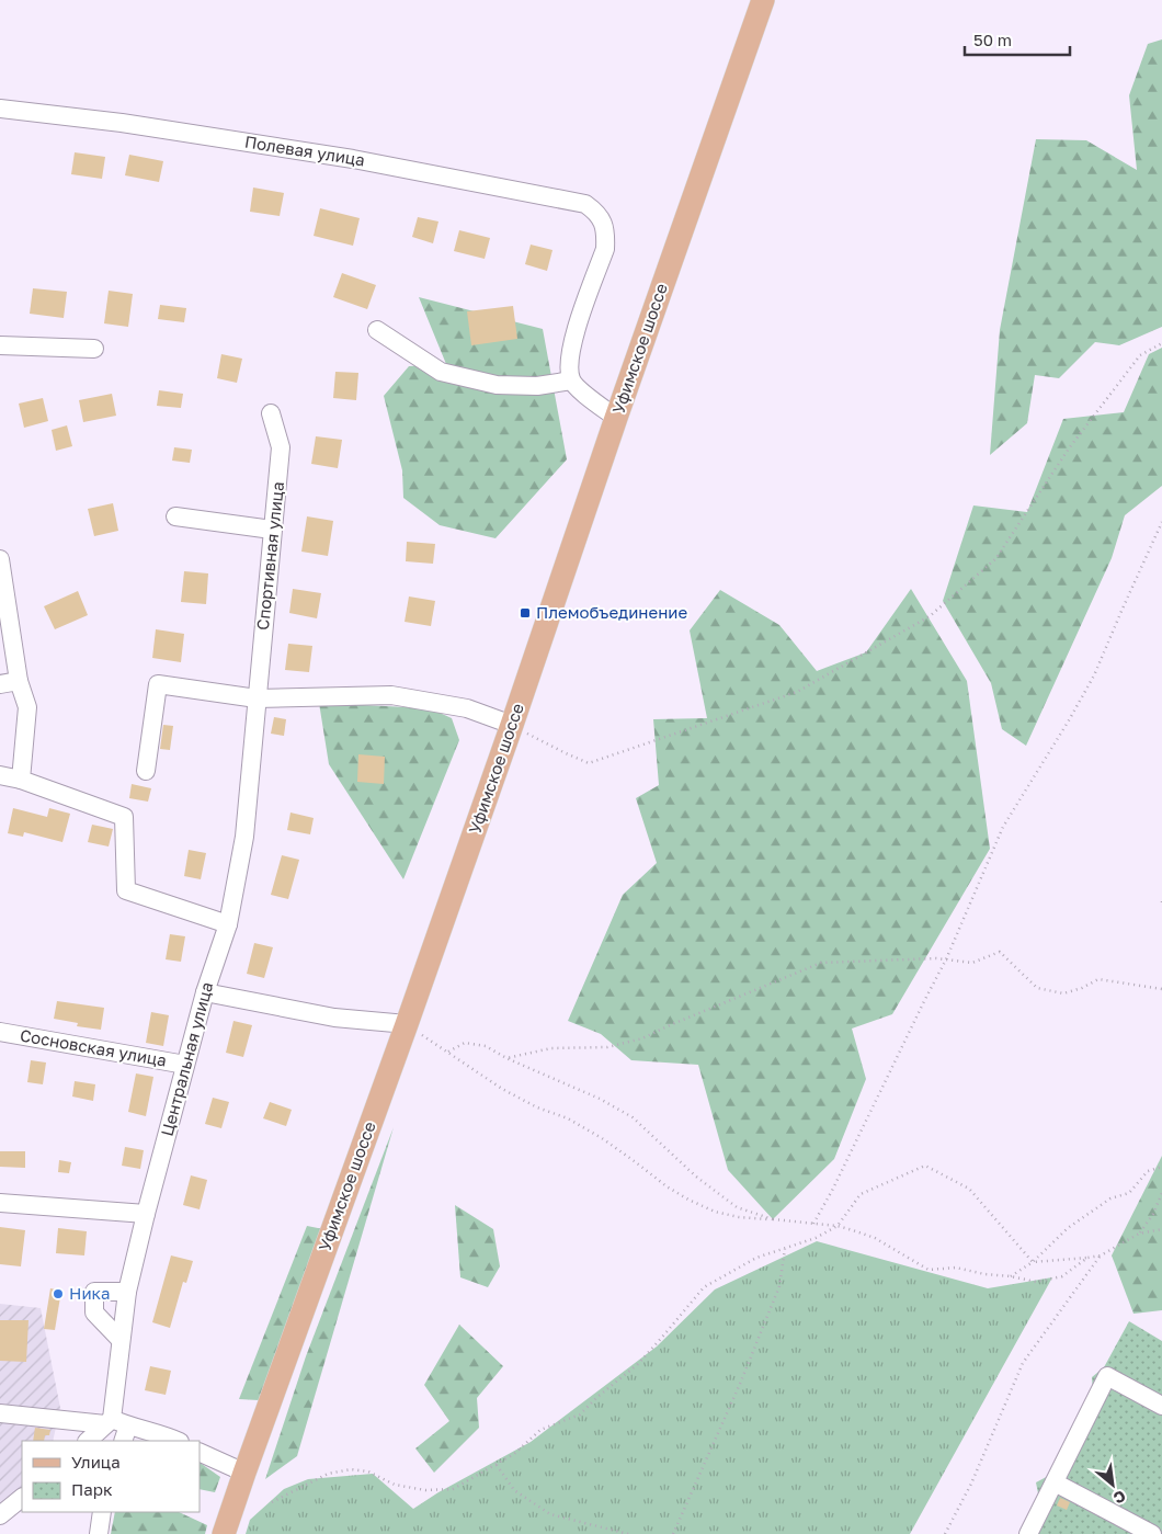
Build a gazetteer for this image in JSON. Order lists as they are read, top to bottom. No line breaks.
{"streets":{"main road":["Уфимское шоссе"],"street":["Полевая улица","Спортивная улица","Сосновская улица","Центральная улица"]},"crossings":[["Спортивная улица","Центральная улица"],["Сосновская улица","Центральная улица"]],"places":{"transit":["Племобъединение"],"other":["Ника"]},"legend":["Улица","Парк"],"scale_bar":"50 m","north":"bottom right"}
